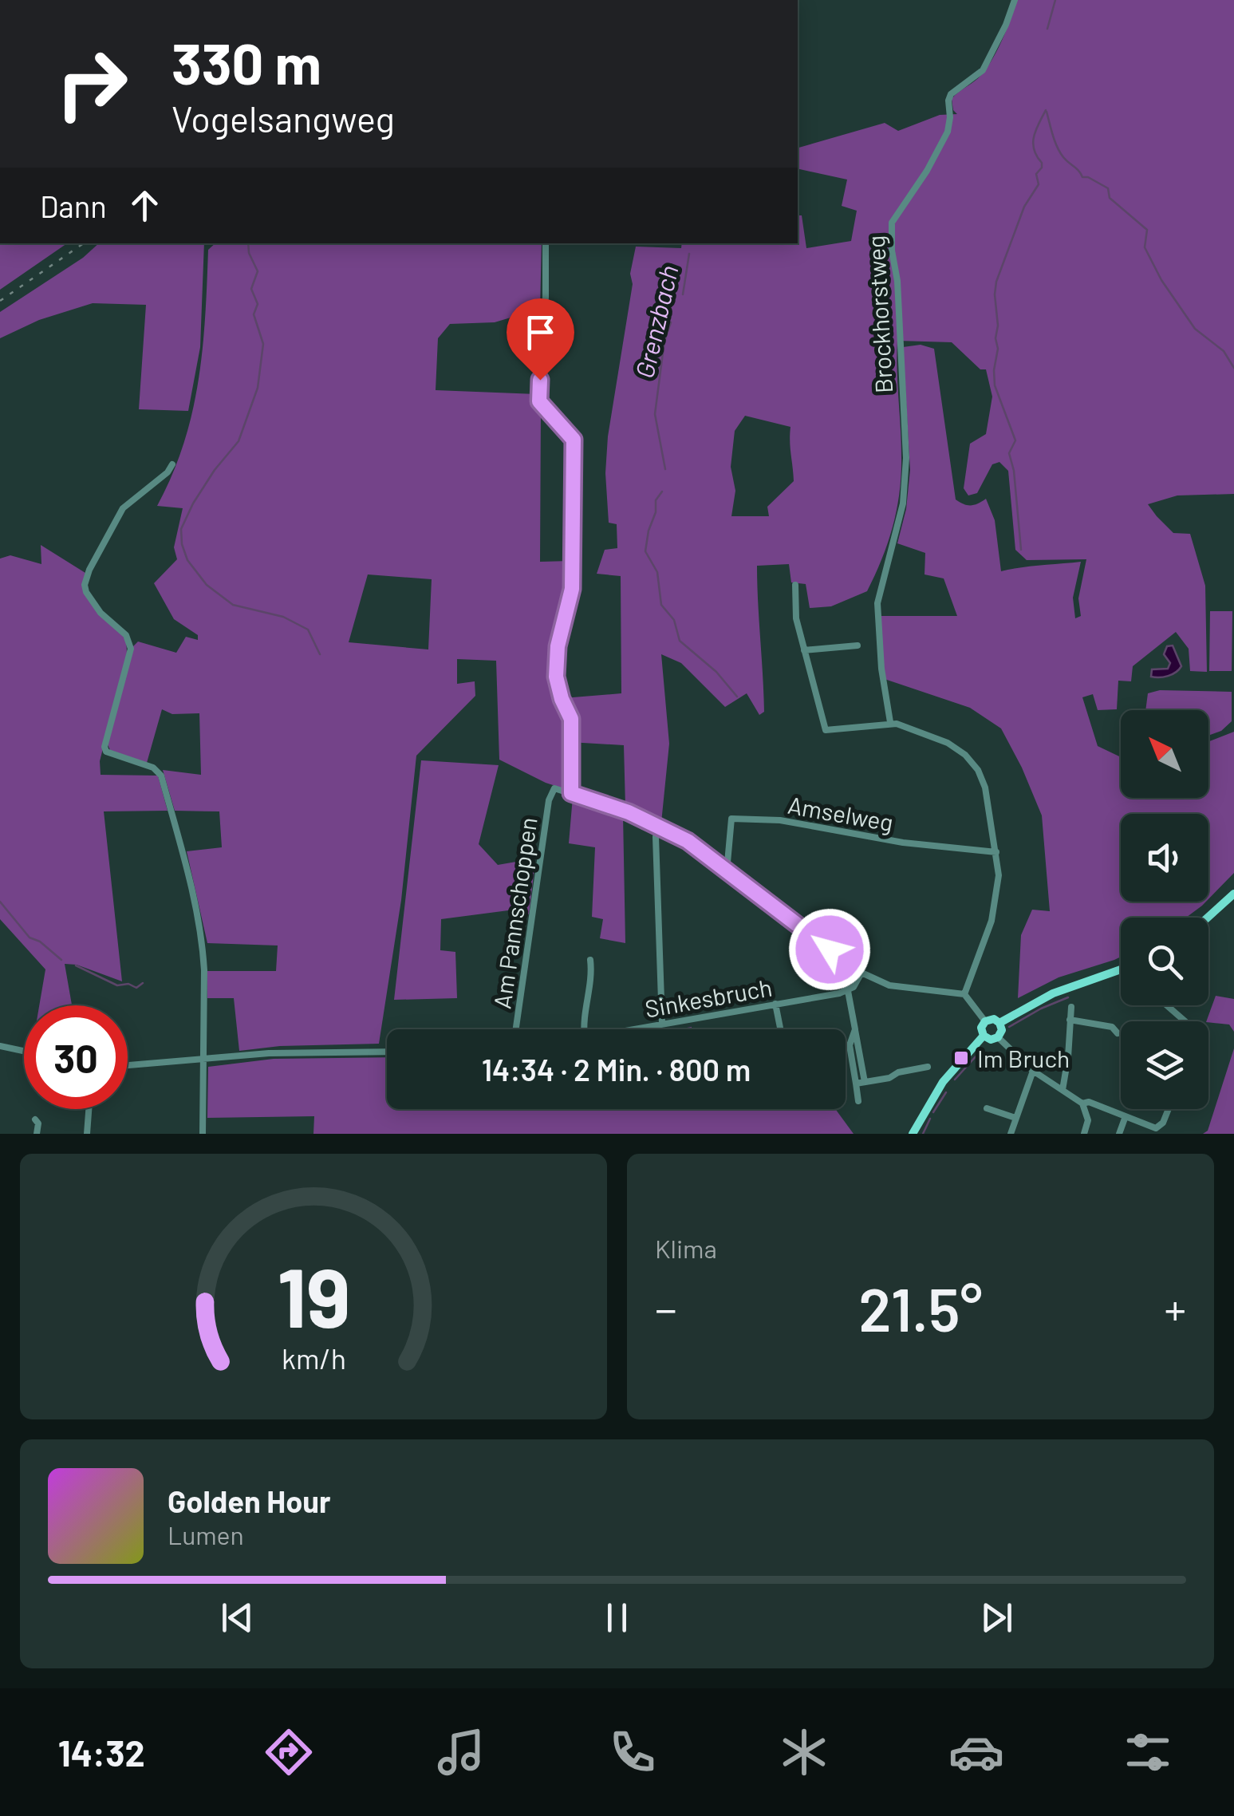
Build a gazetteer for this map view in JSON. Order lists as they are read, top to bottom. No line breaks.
{"streets":{"street":["Brockhorstweg","Amselweg","Am Pannschoppen","Sinkesbruch"]},"water":["Grenzbach"],"places":{"transit":["Im Bruch"]},"north":"top left","page":{"turn":["330 m","Vogelsangweg"],"then":"Dann","limit":"30","trip":"14:34 · 2 Min. · 800 m","tile":"Klima","heat":["−","21.5°","+"],"song":["Golden Hour","Lumen"],"tabs":"14:32","gauge":["19","km/h"]}}
